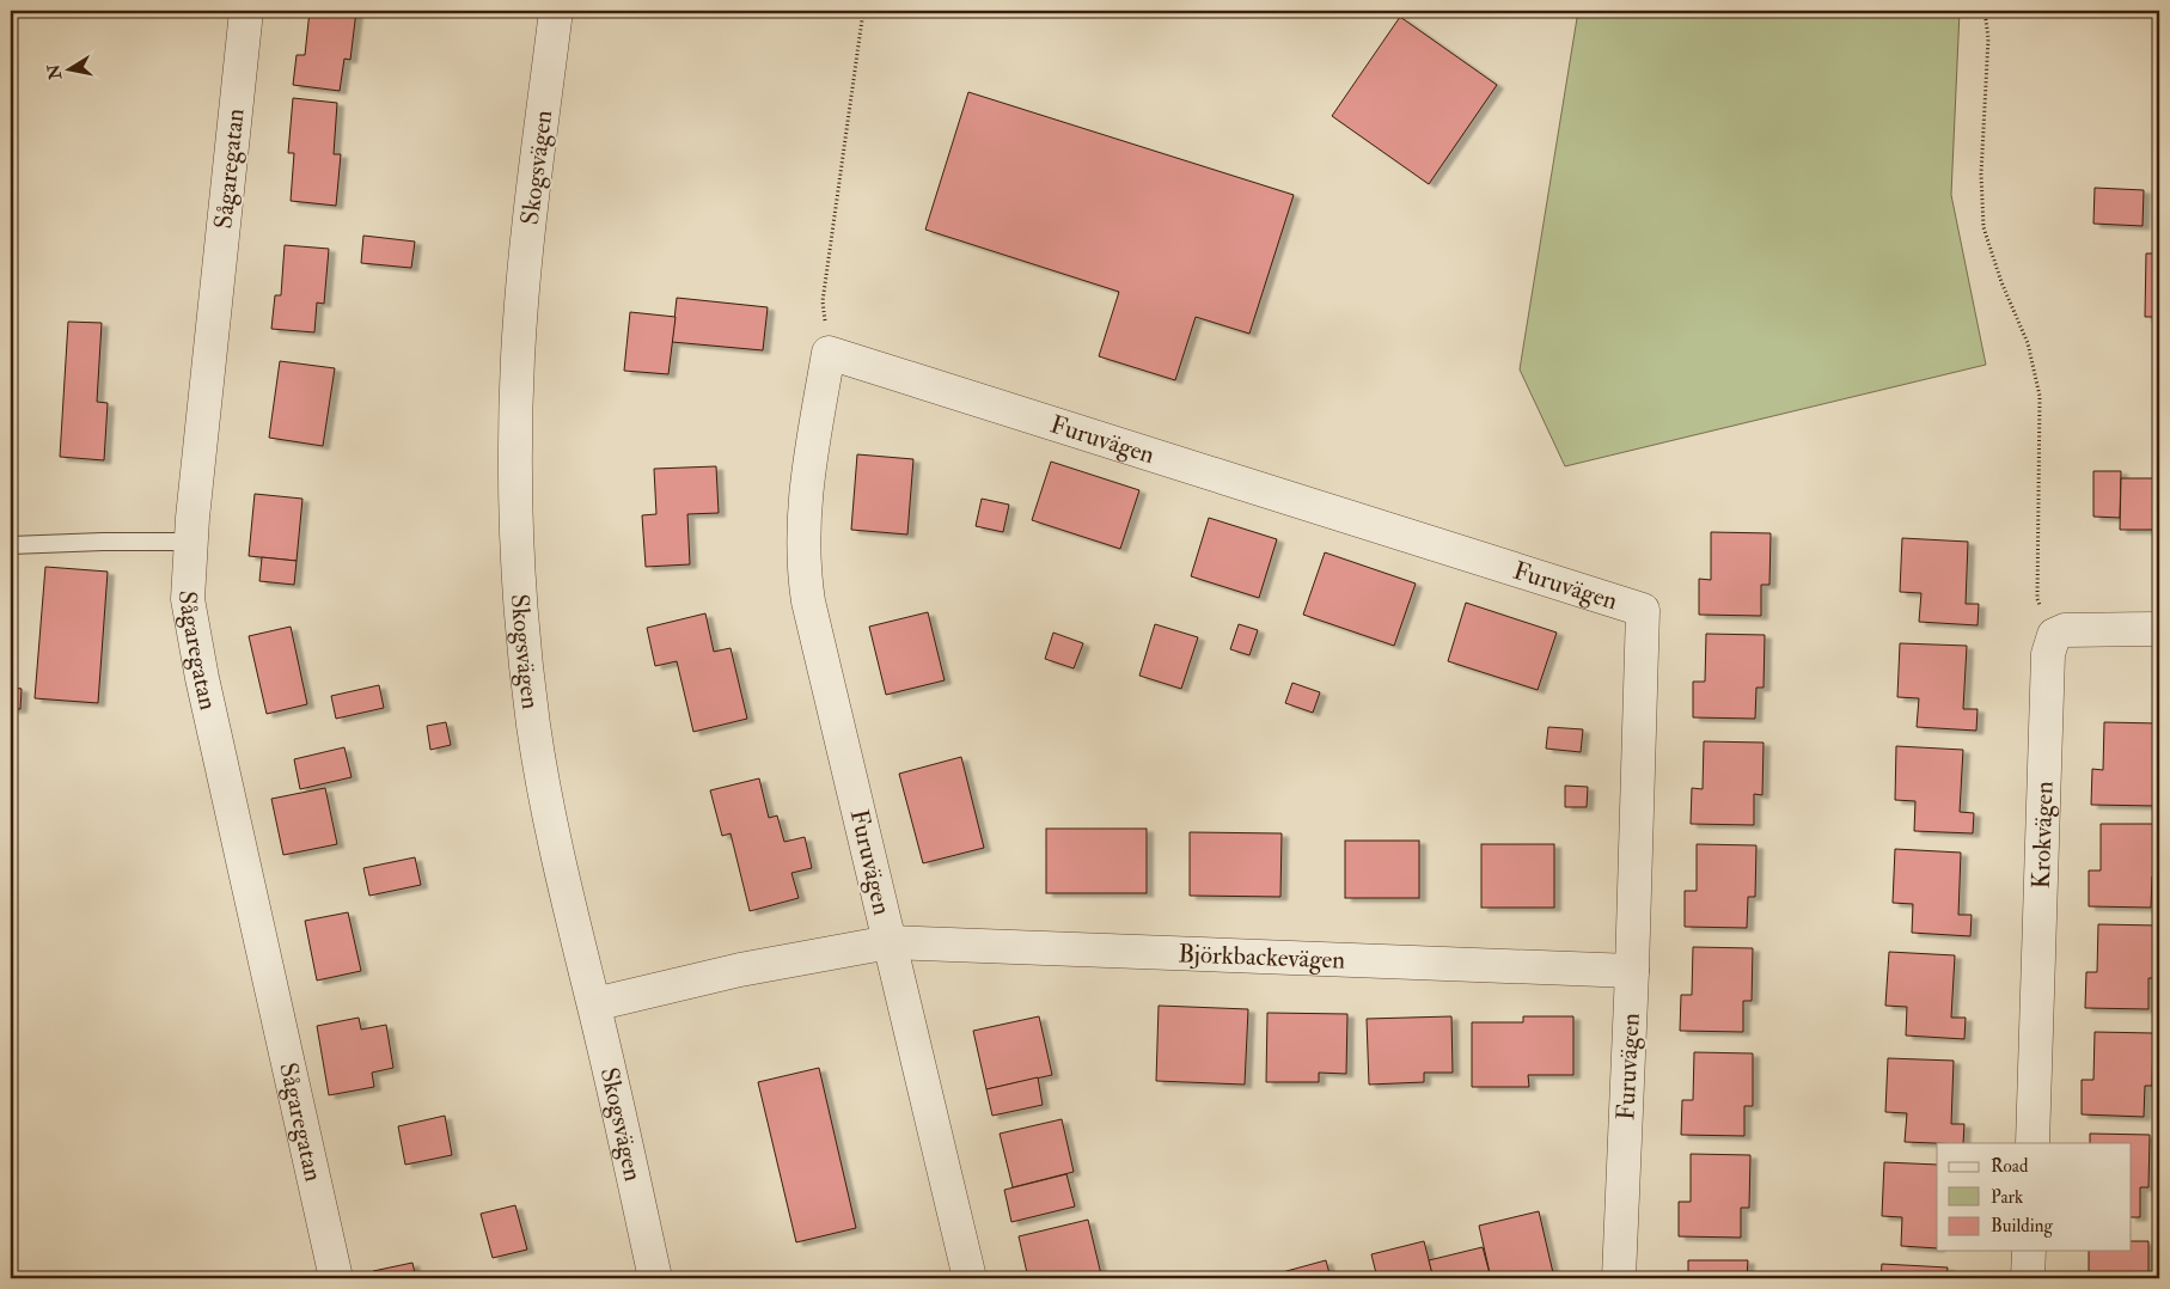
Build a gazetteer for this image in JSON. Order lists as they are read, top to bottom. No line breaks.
{"streets":{"street":["Skogsvägen","Sågaregatan","Furuvägen","Krokvägen","Björkbackevägen"]},"crossings":[["Skogsvägen","Björkbackevägen"],["Furuvägen","Björkbackevägen"]],"legend":["Road","Park","Building"],"north":"left"}
